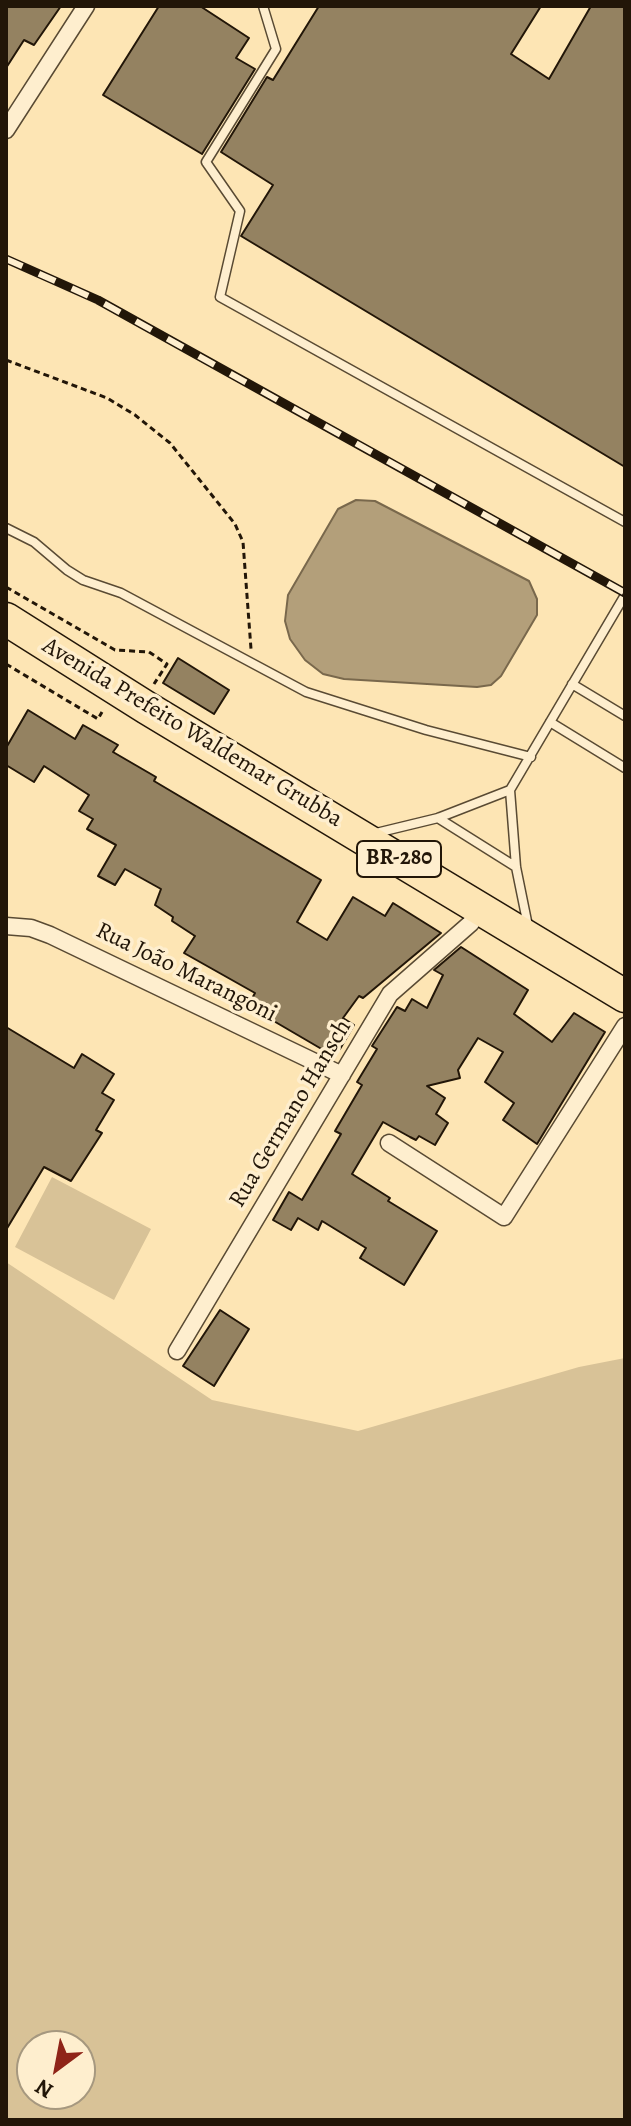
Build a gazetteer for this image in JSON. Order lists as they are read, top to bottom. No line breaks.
{"streets":{"highway":["Avenida Prefeito Waldemar Grubba","BR-280"],"street":["Rua João Marangoni","Rua Germano Hansch"]},"crossings":[["Avenida Prefeito Waldemar Grubba","Rua Germano Hansch"],["Rua João Marangoni","Rua Germano Hansch"]],"north":"bottom left"}
